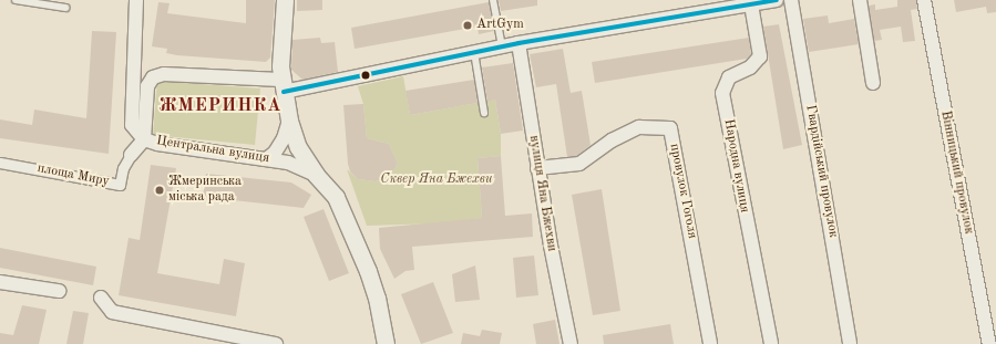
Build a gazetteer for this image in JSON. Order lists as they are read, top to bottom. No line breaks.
{"streets":{"street":["Центральна вулиця","Народна вулиця","Гвардійський провулок","Вінницький провулок","площа Миру","провулок Гоголя","вулиця Яна Бжехви"]},"crossings":[["Центральна вулиця","площа Миру"],["провулок Гоголя","вулиця Яна Бжехви"]],"districts":["ЖМЕРИНКА"],"parks":["Сквер Яна Бжехви"],"places":["ArtGym","Жмеринська міська рада"]}
